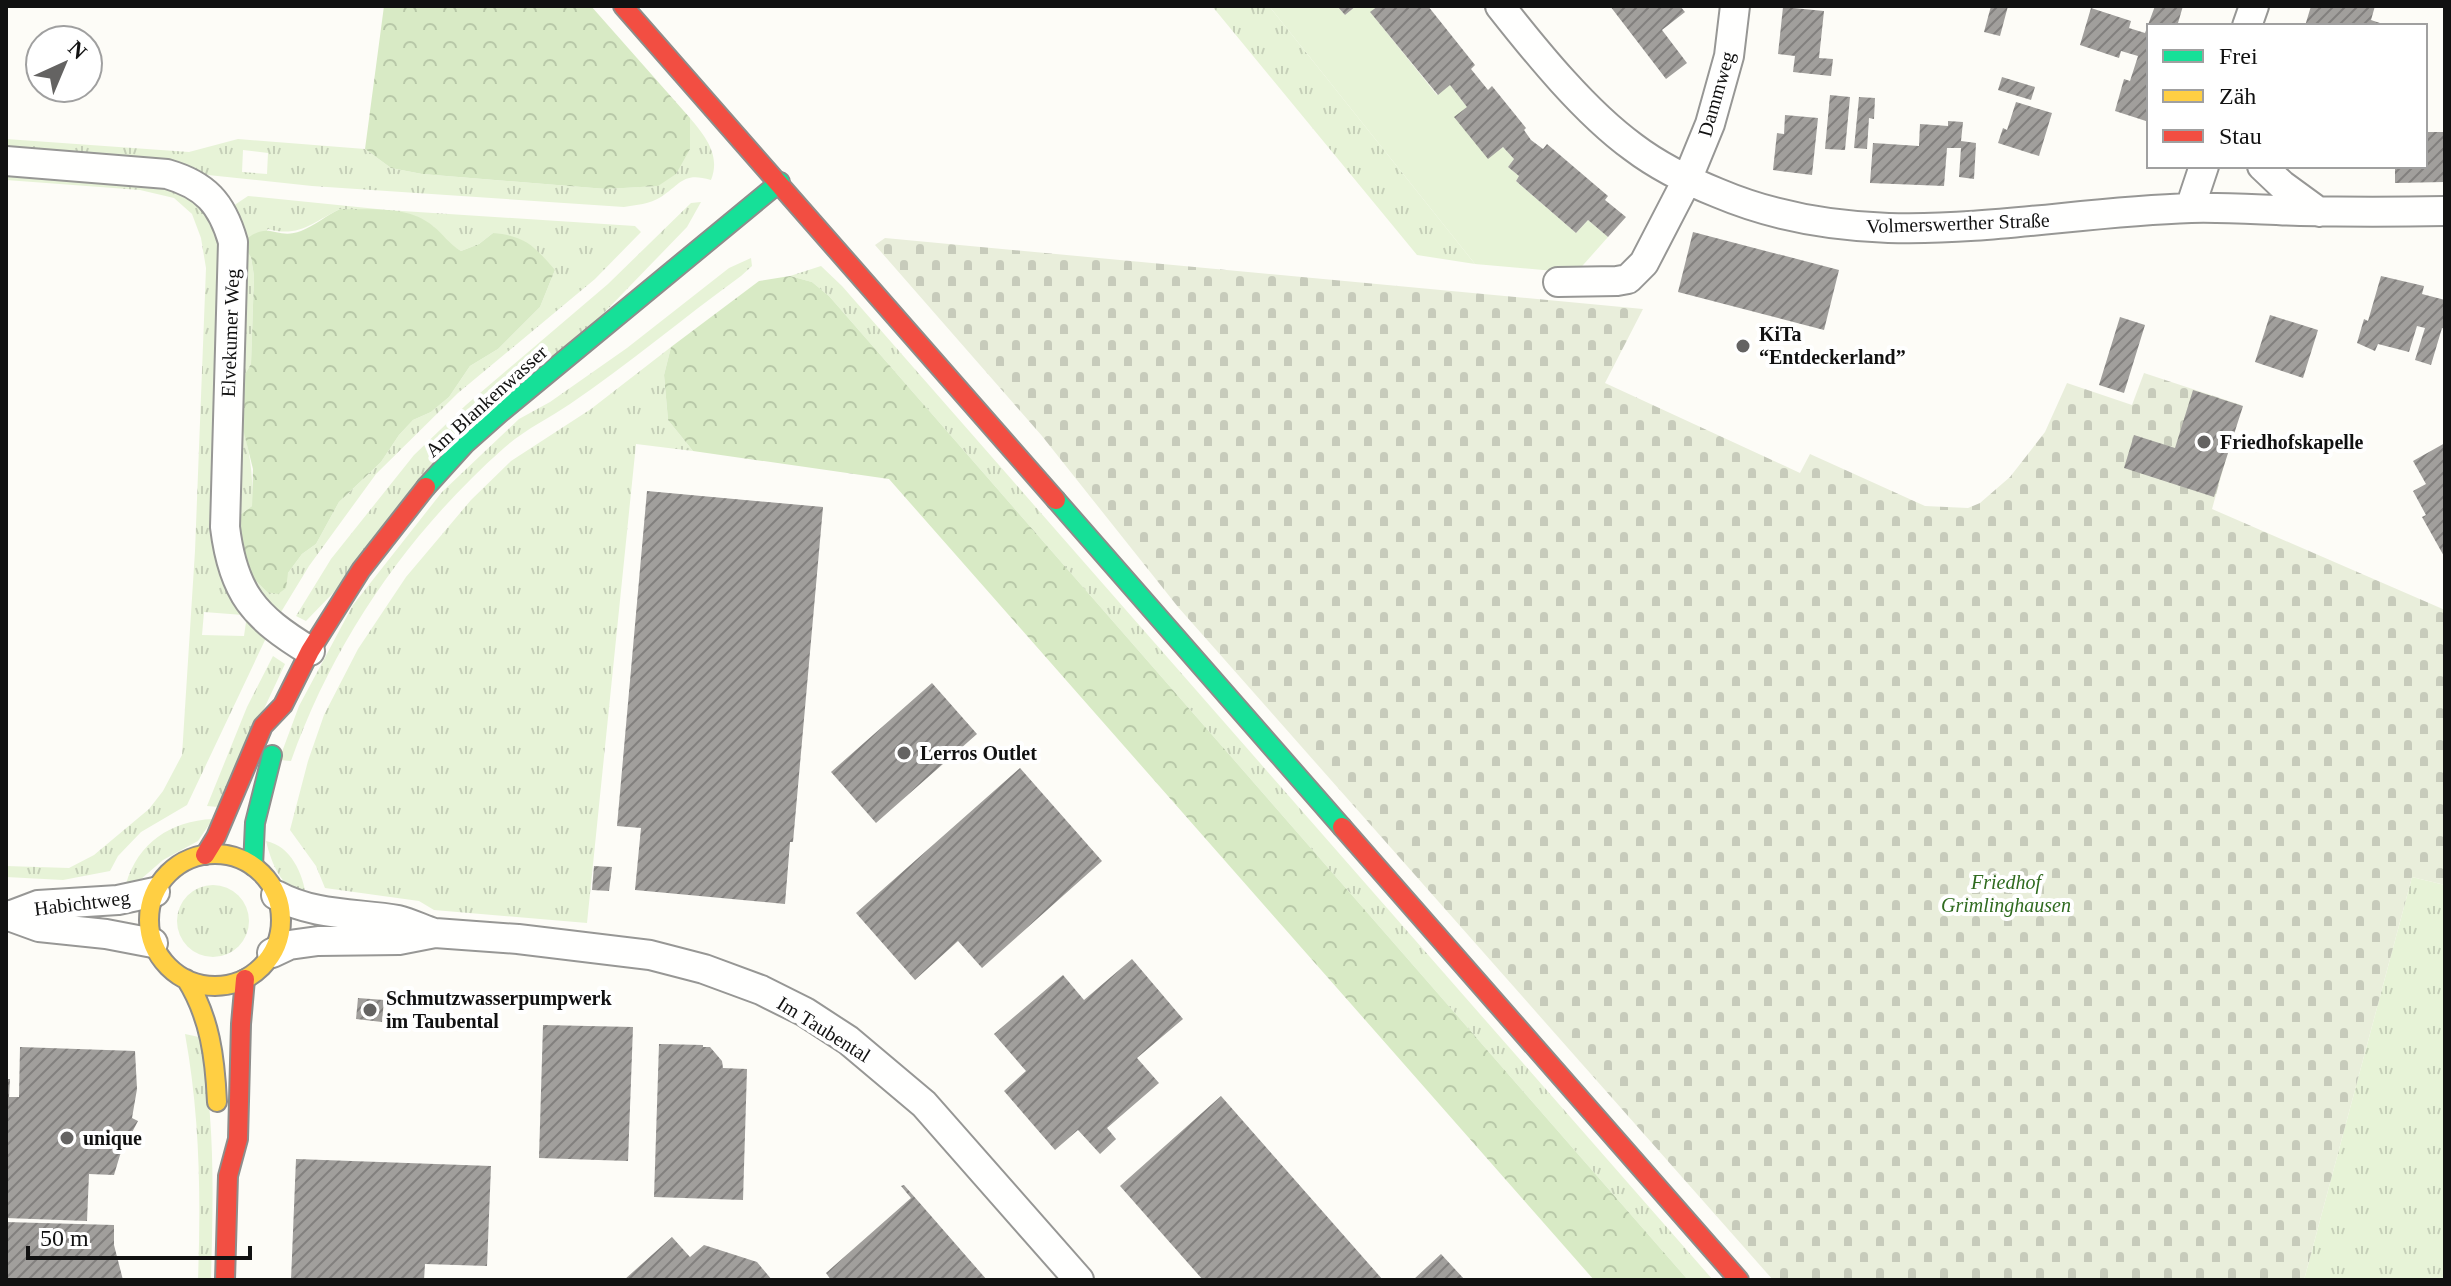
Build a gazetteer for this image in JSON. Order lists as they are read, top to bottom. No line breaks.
{"streets":{"street":["Dammweg","Volmerswerther Straße","Elvekumer Weg","Am Blankenwasser","Habichtweg","Im Taubental"]},"crossings":[["Dammweg","Volmerswerther Straße"],["Elvekumer Weg","Am Blankenwasser"],["Am Blankenwasser","Habichtweg"],["Am Blankenwasser","Im Taubental"],["Habichtweg","Im Taubental"]],"parks":["Friedhof Grimlinghausen"],"places":["KiTa “Entdeckerland”","Friedhofskapelle","Lerros Outlet","Schmutzwasserpumpwerk im Taubental","unique"],"legend":["Frei","Zäh","Stau"],"scale_bar":"50 m","north":"top right"}
